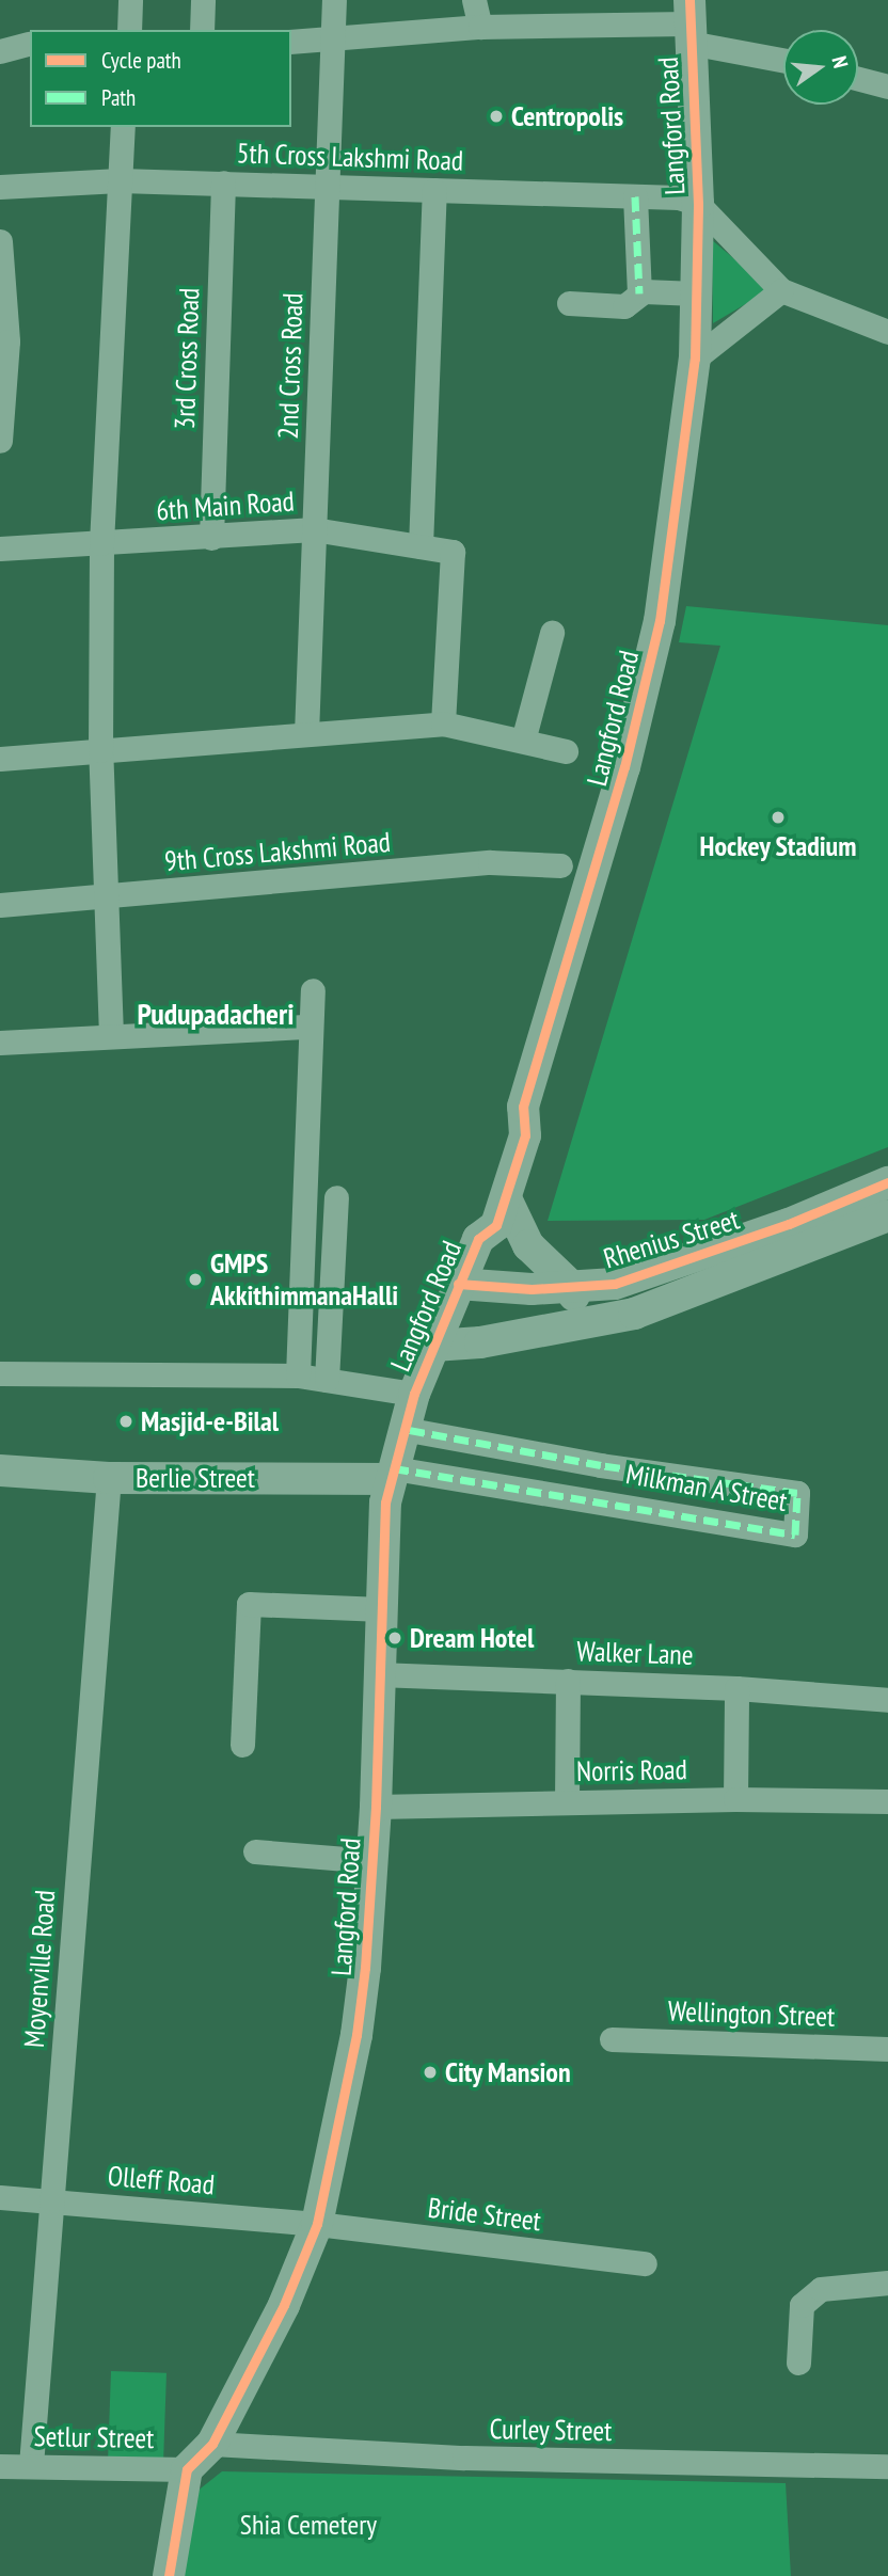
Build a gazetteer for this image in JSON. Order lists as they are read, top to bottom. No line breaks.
{"streets":{"street":["Langford Road","5th Cross Lakshmi Road","3rd Cross Road","2nd Cross Road","6th Main Road","9th Cross Lakshmi Road","Rhenius Street","Berlie Street","Milkman A Street","Walker Lane","Norris Road","Moyenville Road","Wellington Street","Olleff Road","Bride Street","Curley Street","Setlur Street"]},"crossings":[["Langford Road","5th Cross Lakshmi Road"],["Langford Road","Rhenius Street"],["Langford Road","Berlie Street"],["Langford Road","Milkman A Street"],["Langford Road","Walker Lane"],["Langford Road","Norris Road"],["Langford Road","Olleff Road"],["Langford Road","Bride Street"],["Langford Road","Curley Street"],["Langford Road","Setlur Street"],["5th Cross Lakshmi Road","3rd Cross Road"],["5th Cross Lakshmi Road","2nd Cross Road"],["3rd Cross Road","6th Main Road"],["2nd Cross Road","6th Main Road"],["Berlie Street","Milkman A Street"],["Berlie Street","Moyenville Road"],["Moyenville Road","Olleff Road"],["Moyenville Road","Setlur Street"],["Olleff Road","Bride Street"]],"districts":["Pudupadacheri"],"parks":["Shia Cemetery"],"places":["Centropolis","Hockey Stadium","GMPS AkkithimmanaHalli","Masjid-e-Bilal","Dream Hotel","City Mansion"],"legend":["Cycle path","Path"],"north":"right"}
